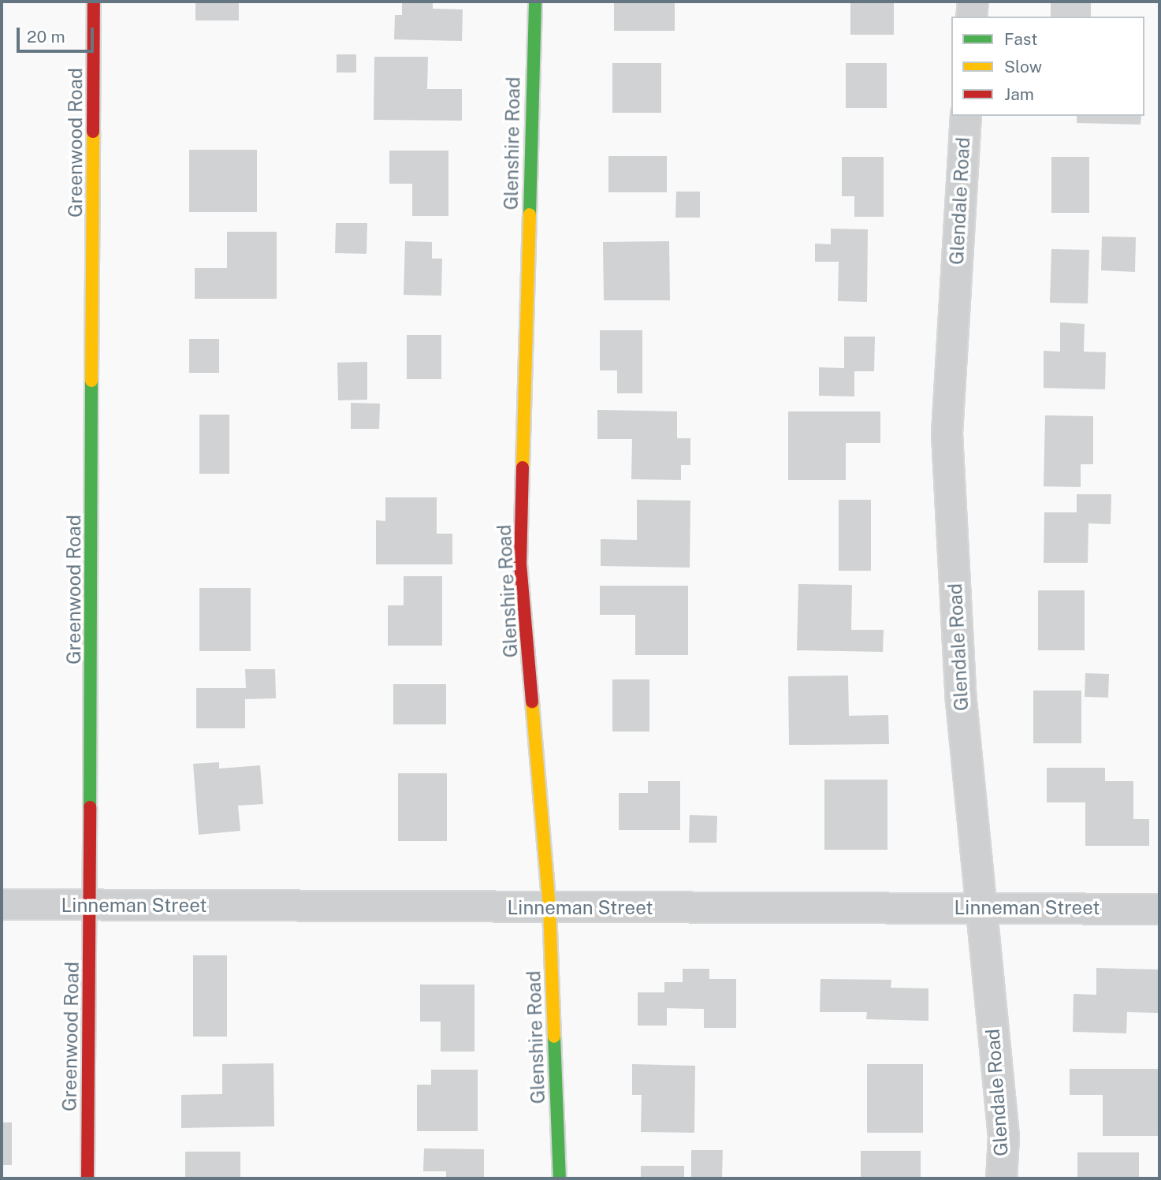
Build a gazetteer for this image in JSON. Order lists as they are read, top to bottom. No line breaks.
{"streets":{"main road":["Greenwood Road","Glenshire Road"],"street":["Glendale Road","Linneman Street"]},"crossings":[["Greenwood Road","Linneman Street"],["Glenshire Road","Linneman Street"],["Glendale Road","Linneman Street"]],"legend":["Fast","Slow","Jam"],"scale_bar":"20 m"}
